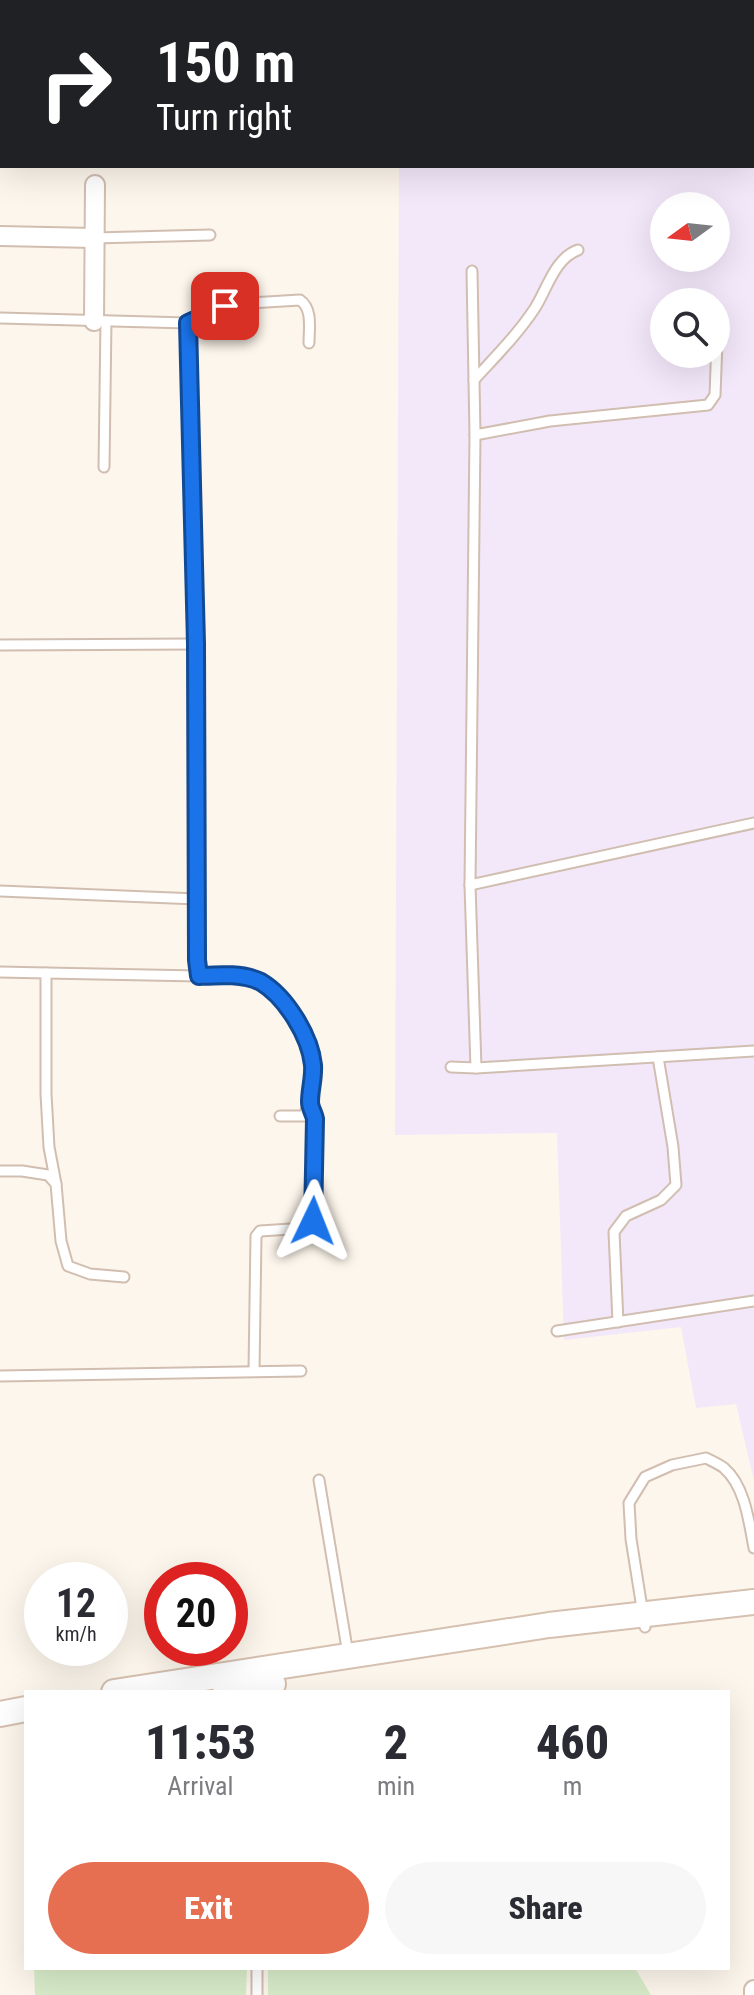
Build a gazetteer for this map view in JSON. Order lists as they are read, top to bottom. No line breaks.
{"north":"left","page":{"turn":["150 m","Turn right"],"speed":"12 km/h","limit":"20","eta":["11:53","Arrival","2","min","460","m"],"buttons":["Exit","Share"]}}
